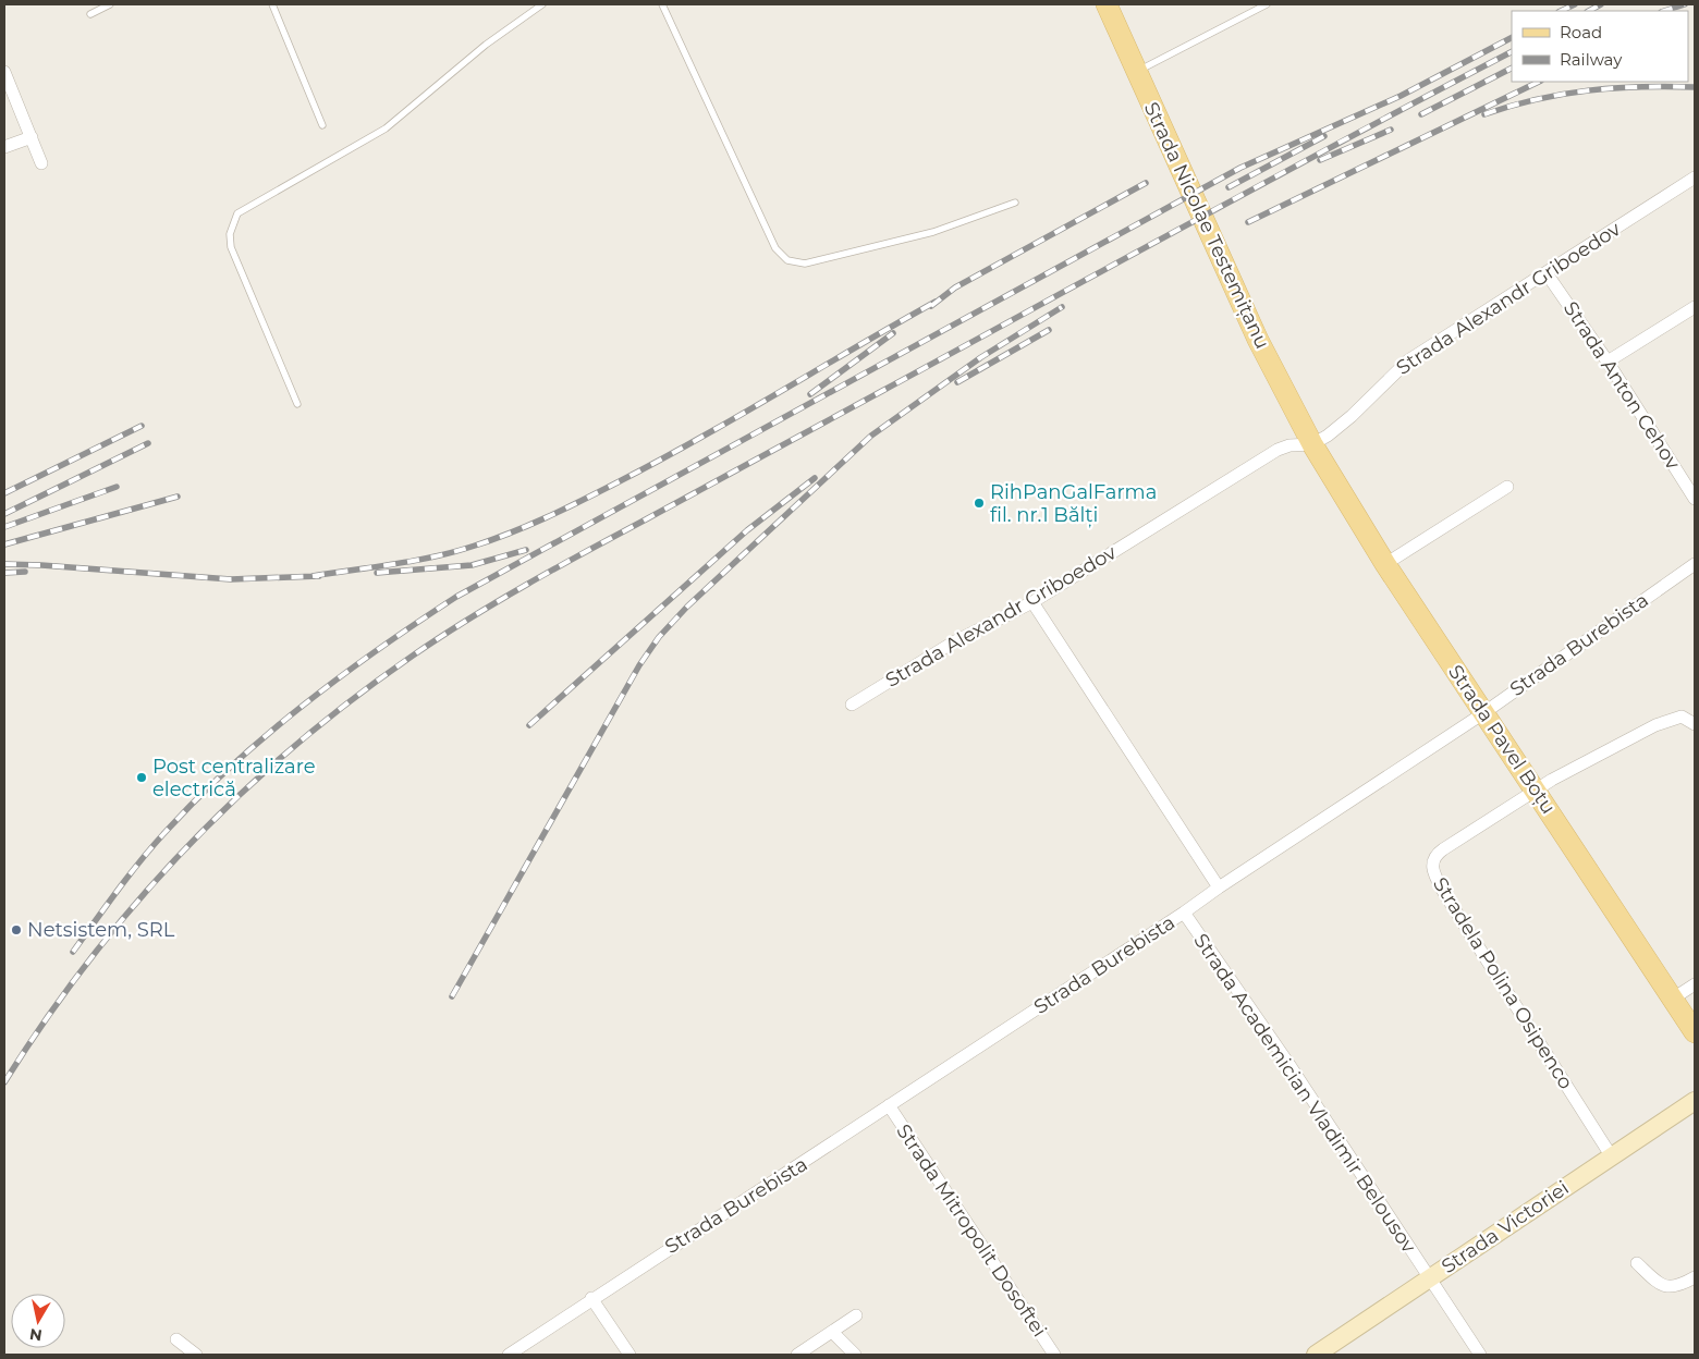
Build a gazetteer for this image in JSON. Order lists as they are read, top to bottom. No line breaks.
{"streets":{"main road":["Strada Nicolae Testemițanu","Strada Pavel Boțu"],"street":["Strada Alexandr Griboedov","Strada Anton Cehov","Strada Burebista","Stradela Polina Osipenco","Strada Academician Vladimir Belousov","Strada Victoriei","Strada Mitropolit Dosoftei"]},"crossings":[["Strada Nicolae Testemițanu","Strada Alexandr Griboedov"],["Strada Nicolae Testemițanu","Strada Pavel Boțu"],["Strada Alexandr Griboedov","Strada Anton Cehov"],["Strada Alexandr Griboedov","Strada Pavel Boțu"],["Strada Burebista","Strada Pavel Boțu"],["Strada Burebista","Strada Academician Vladimir Belousov"],["Strada Burebista","Strada Mitropolit Dosoftei"],["Strada Pavel Boțu","Stradela Polina Osipenco"],["Stradela Polina Osipenco","Strada Victoriei"],["Strada Academician Vladimir Belousov","Strada Victoriei"]],"places":["RihPanGalFarma fil. nr.1 Bălți","Post centralizare electrică","Netsistem, SRL"],"legend":["Road","Railway"],"north":"bottom"}
